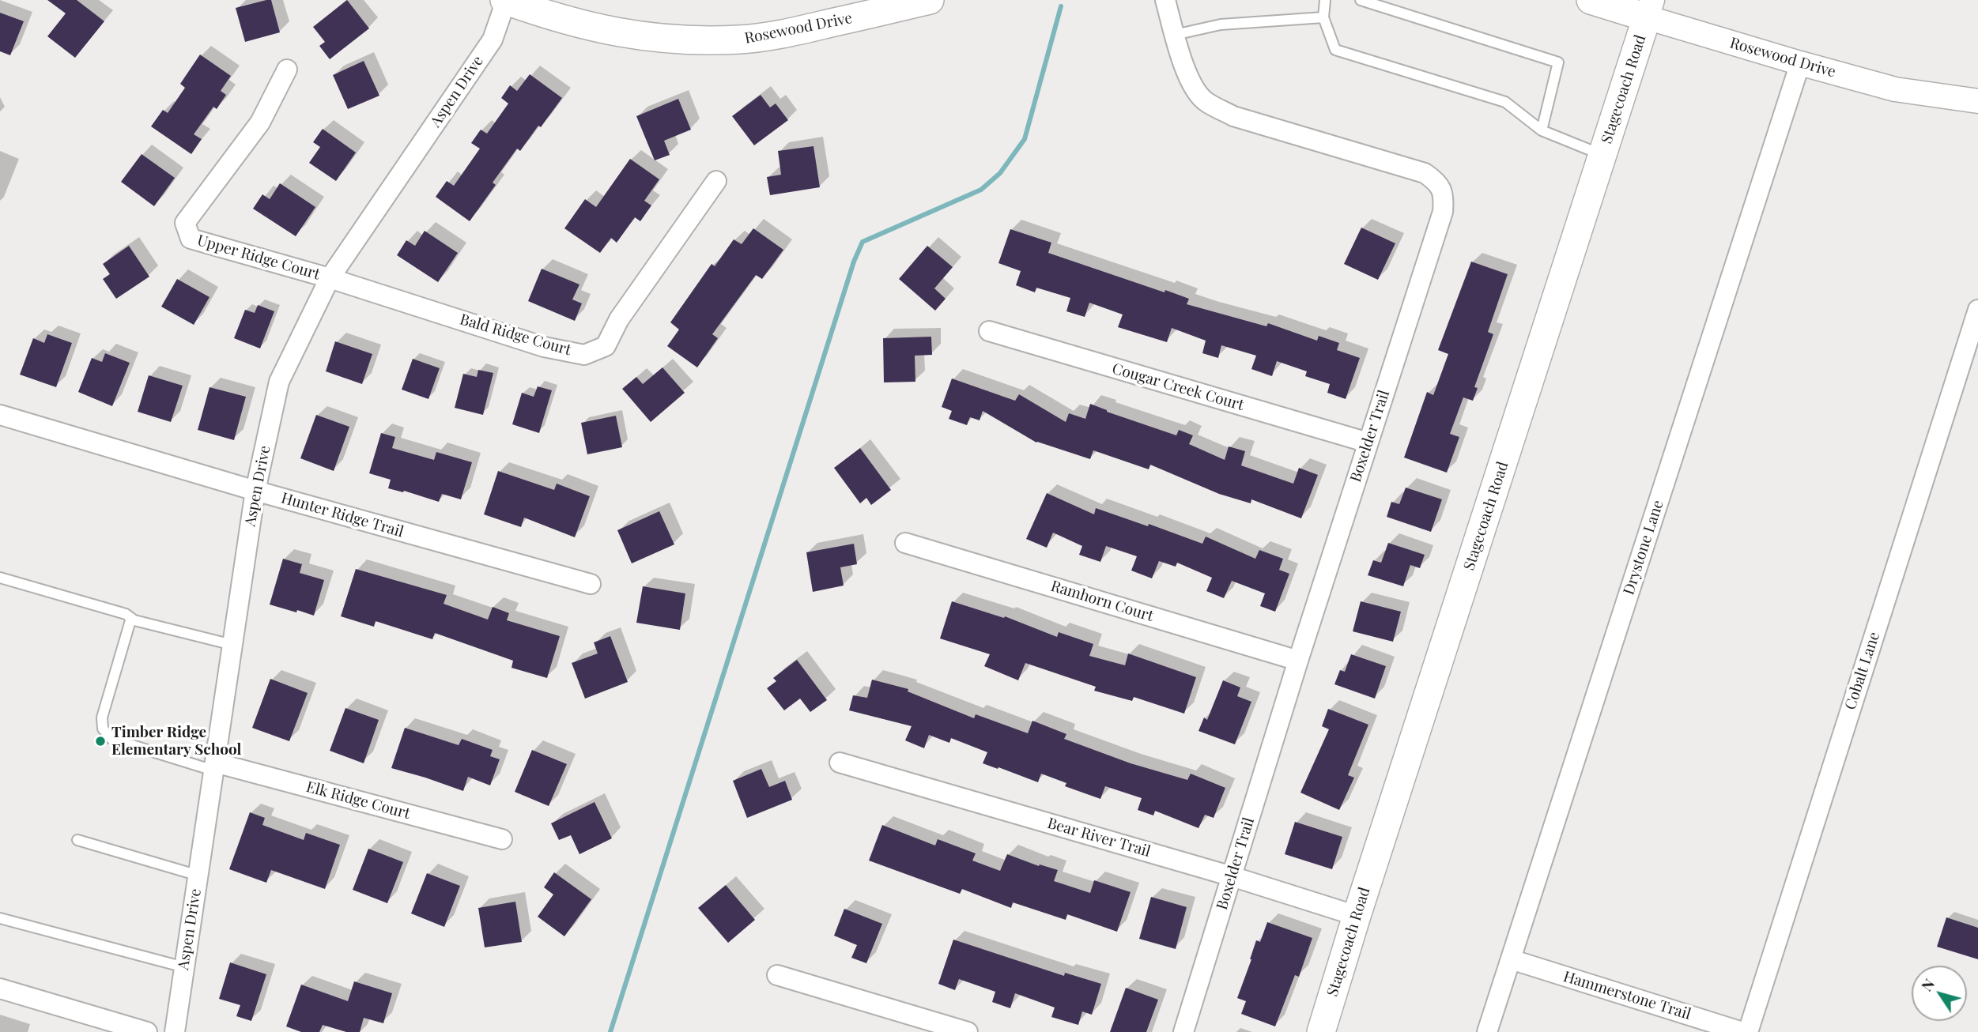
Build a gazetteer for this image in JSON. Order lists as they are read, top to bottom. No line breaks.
{"streets":{"main road":["Rosewood Drive","Stagecoach Road"],"street":["Aspen Drive","Upper Ridge Court","Bald Ridge Court","Cougar Creek Court","Boxelder Trail","Hunter Ridge Trail","Drystone Lane","Ramhorn Court","Cobalt Lane","Elk Ridge Court","Bear River Trail","Hammerstone Trail"]},"crossings":[["Rosewood Drive","Stagecoach Road"],["Rosewood Drive","Aspen Drive"],["Rosewood Drive","Drystone Lane"],["Stagecoach Road","Bear River Trail"],["Aspen Drive","Upper Ridge Court"],["Aspen Drive","Bald Ridge Court"],["Aspen Drive","Hunter Ridge Trail"],["Aspen Drive","Elk Ridge Court"],["Upper Ridge Court","Bald Ridge Court"],["Cougar Creek Court","Boxelder Trail"],["Boxelder Trail","Ramhorn Court"],["Boxelder Trail","Bear River Trail"],["Drystone Lane","Hammerstone Trail"]],"places":["Timber Ridge Elementary School"],"north":"top left"}
